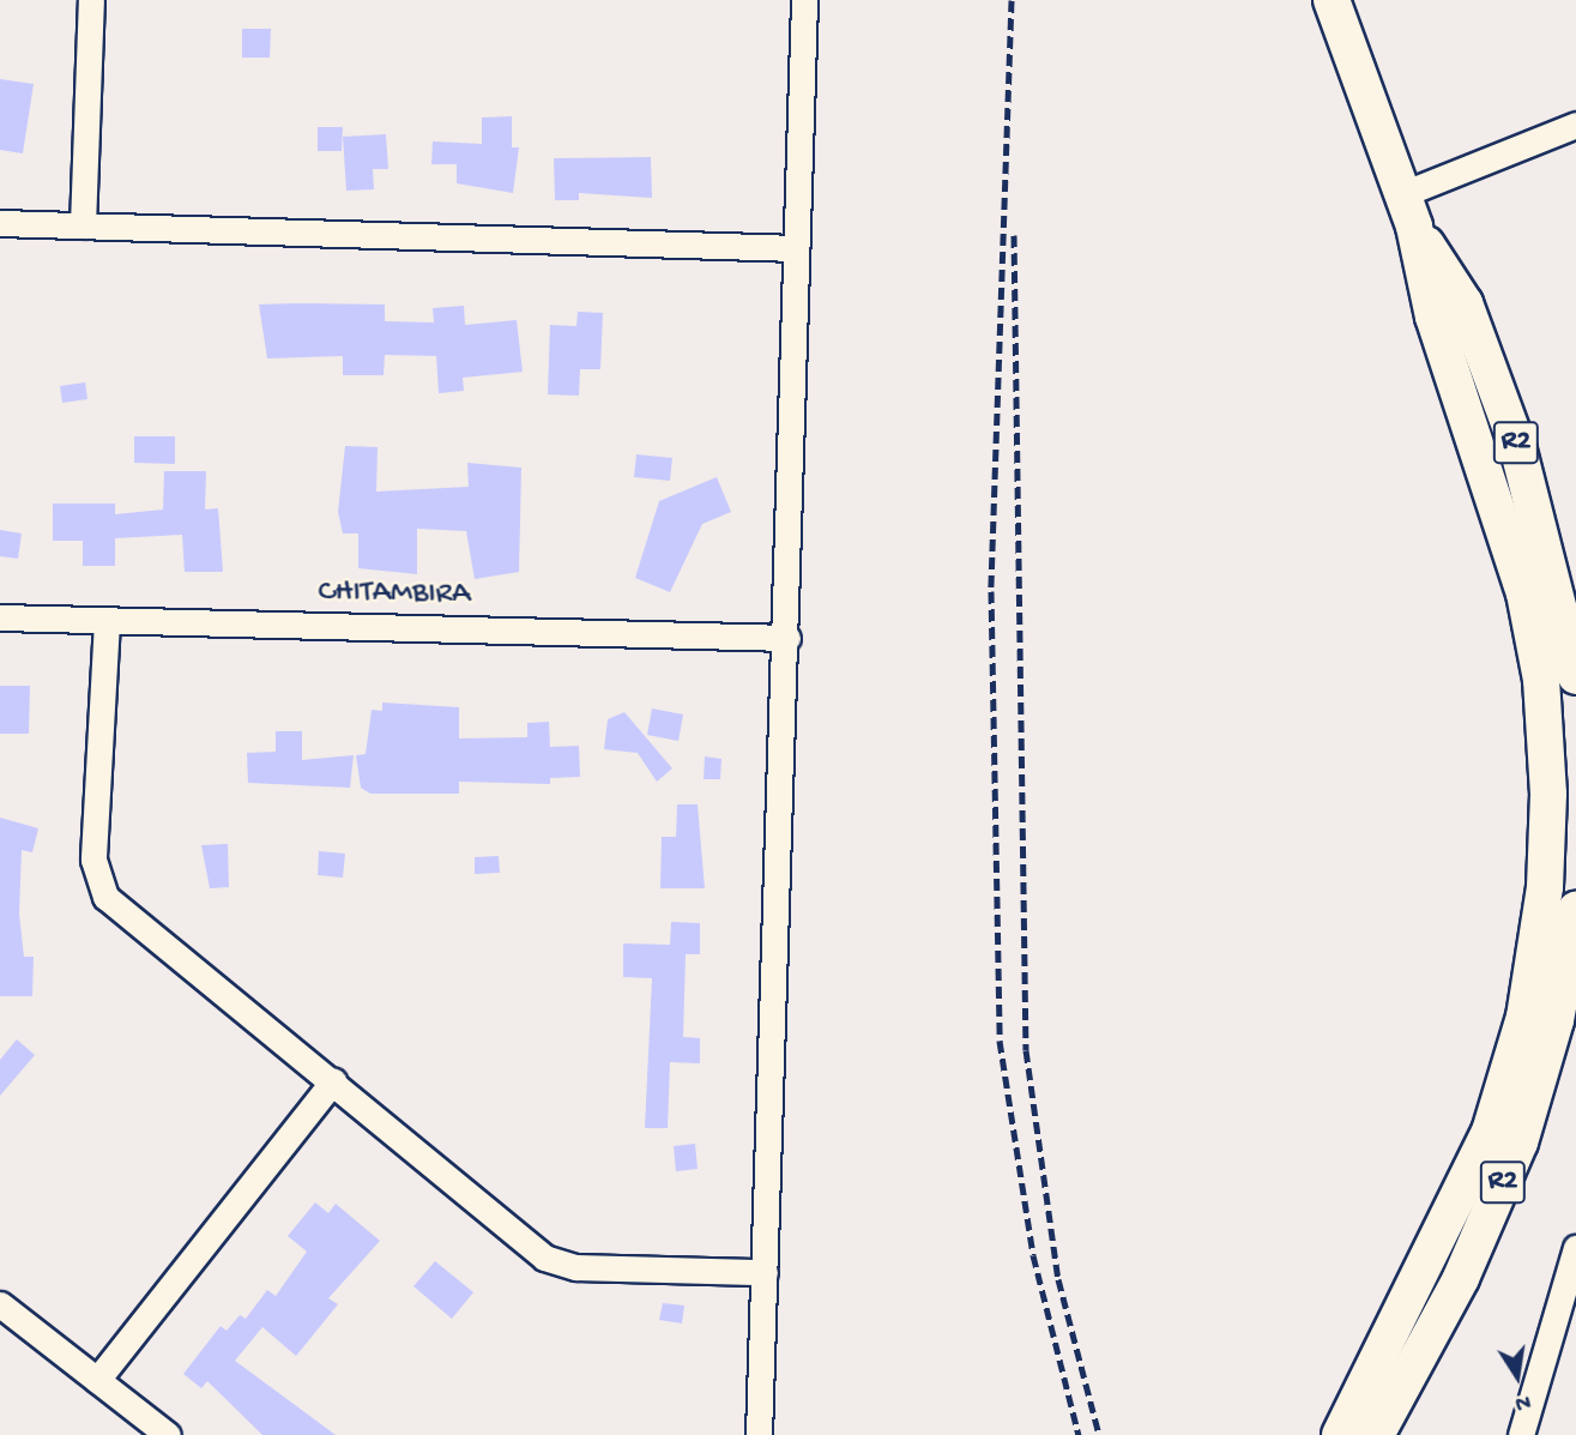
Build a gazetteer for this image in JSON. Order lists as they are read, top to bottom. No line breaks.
{"streets":{"highway":["R2"],"street":["CHITAMBIRA"]},"north":"bottom"}
